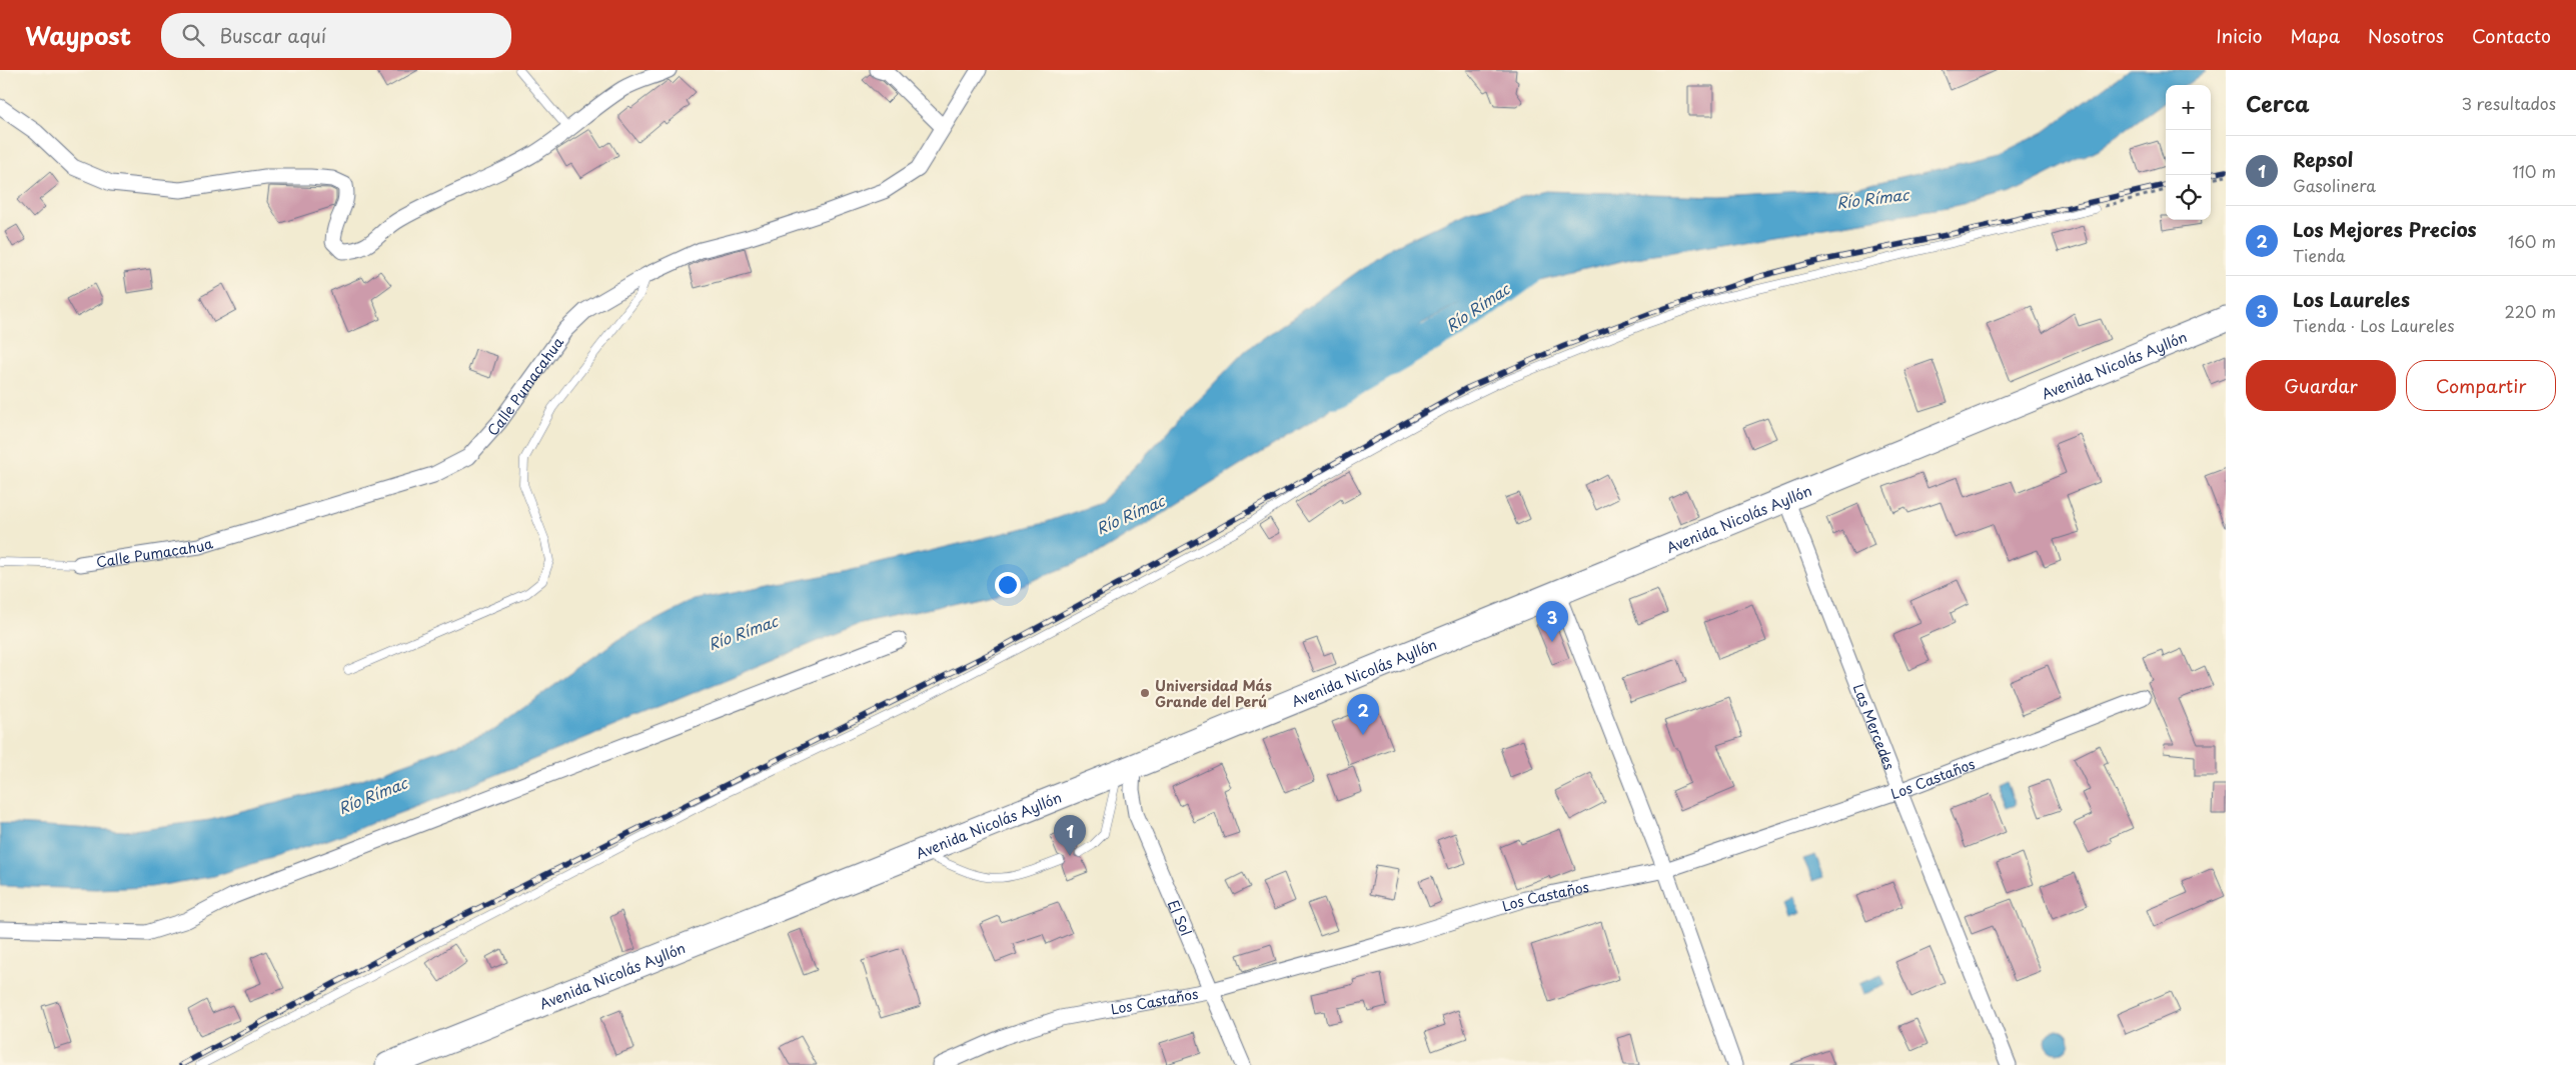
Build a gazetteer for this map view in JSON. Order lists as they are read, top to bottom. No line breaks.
{"streets":{"highway":["Avenida Nicolás Ayllón"],"street":["Calle Pumacahua","Las Mercedes","Los Castaños","El Sol"]},"crossings":[["Avenida Nicolás Ayllón","Las Mercedes"],["Avenida Nicolás Ayllón","El Sol"],["Las Mercedes","Los Castaños"],["Los Castaños","El Sol"]],"water":["Río Rímac"],"places":["Universidad Más Grande del Perú"],"page":{"header":"Waypost","search":"Buscar aquí","nav":["Inicio","Mapa","Nosotros","Contacto"],"heading":["Cerca","3 resultados"],"map_buttons":["+","−"],"list":[{"mark":"1","name":"Repsol","note":"Gasolinera","value":"110 m"},{"mark":"2","name":"Los Mejores Precios","note":"Tienda","value":"160 m"},{"mark":"3","name":"Los Laureles","note":"Tienda · Los Laureles","value":"220 m"}],"buttons":["Guardar","Compartir"],"pins":["3","2","1"]}}
